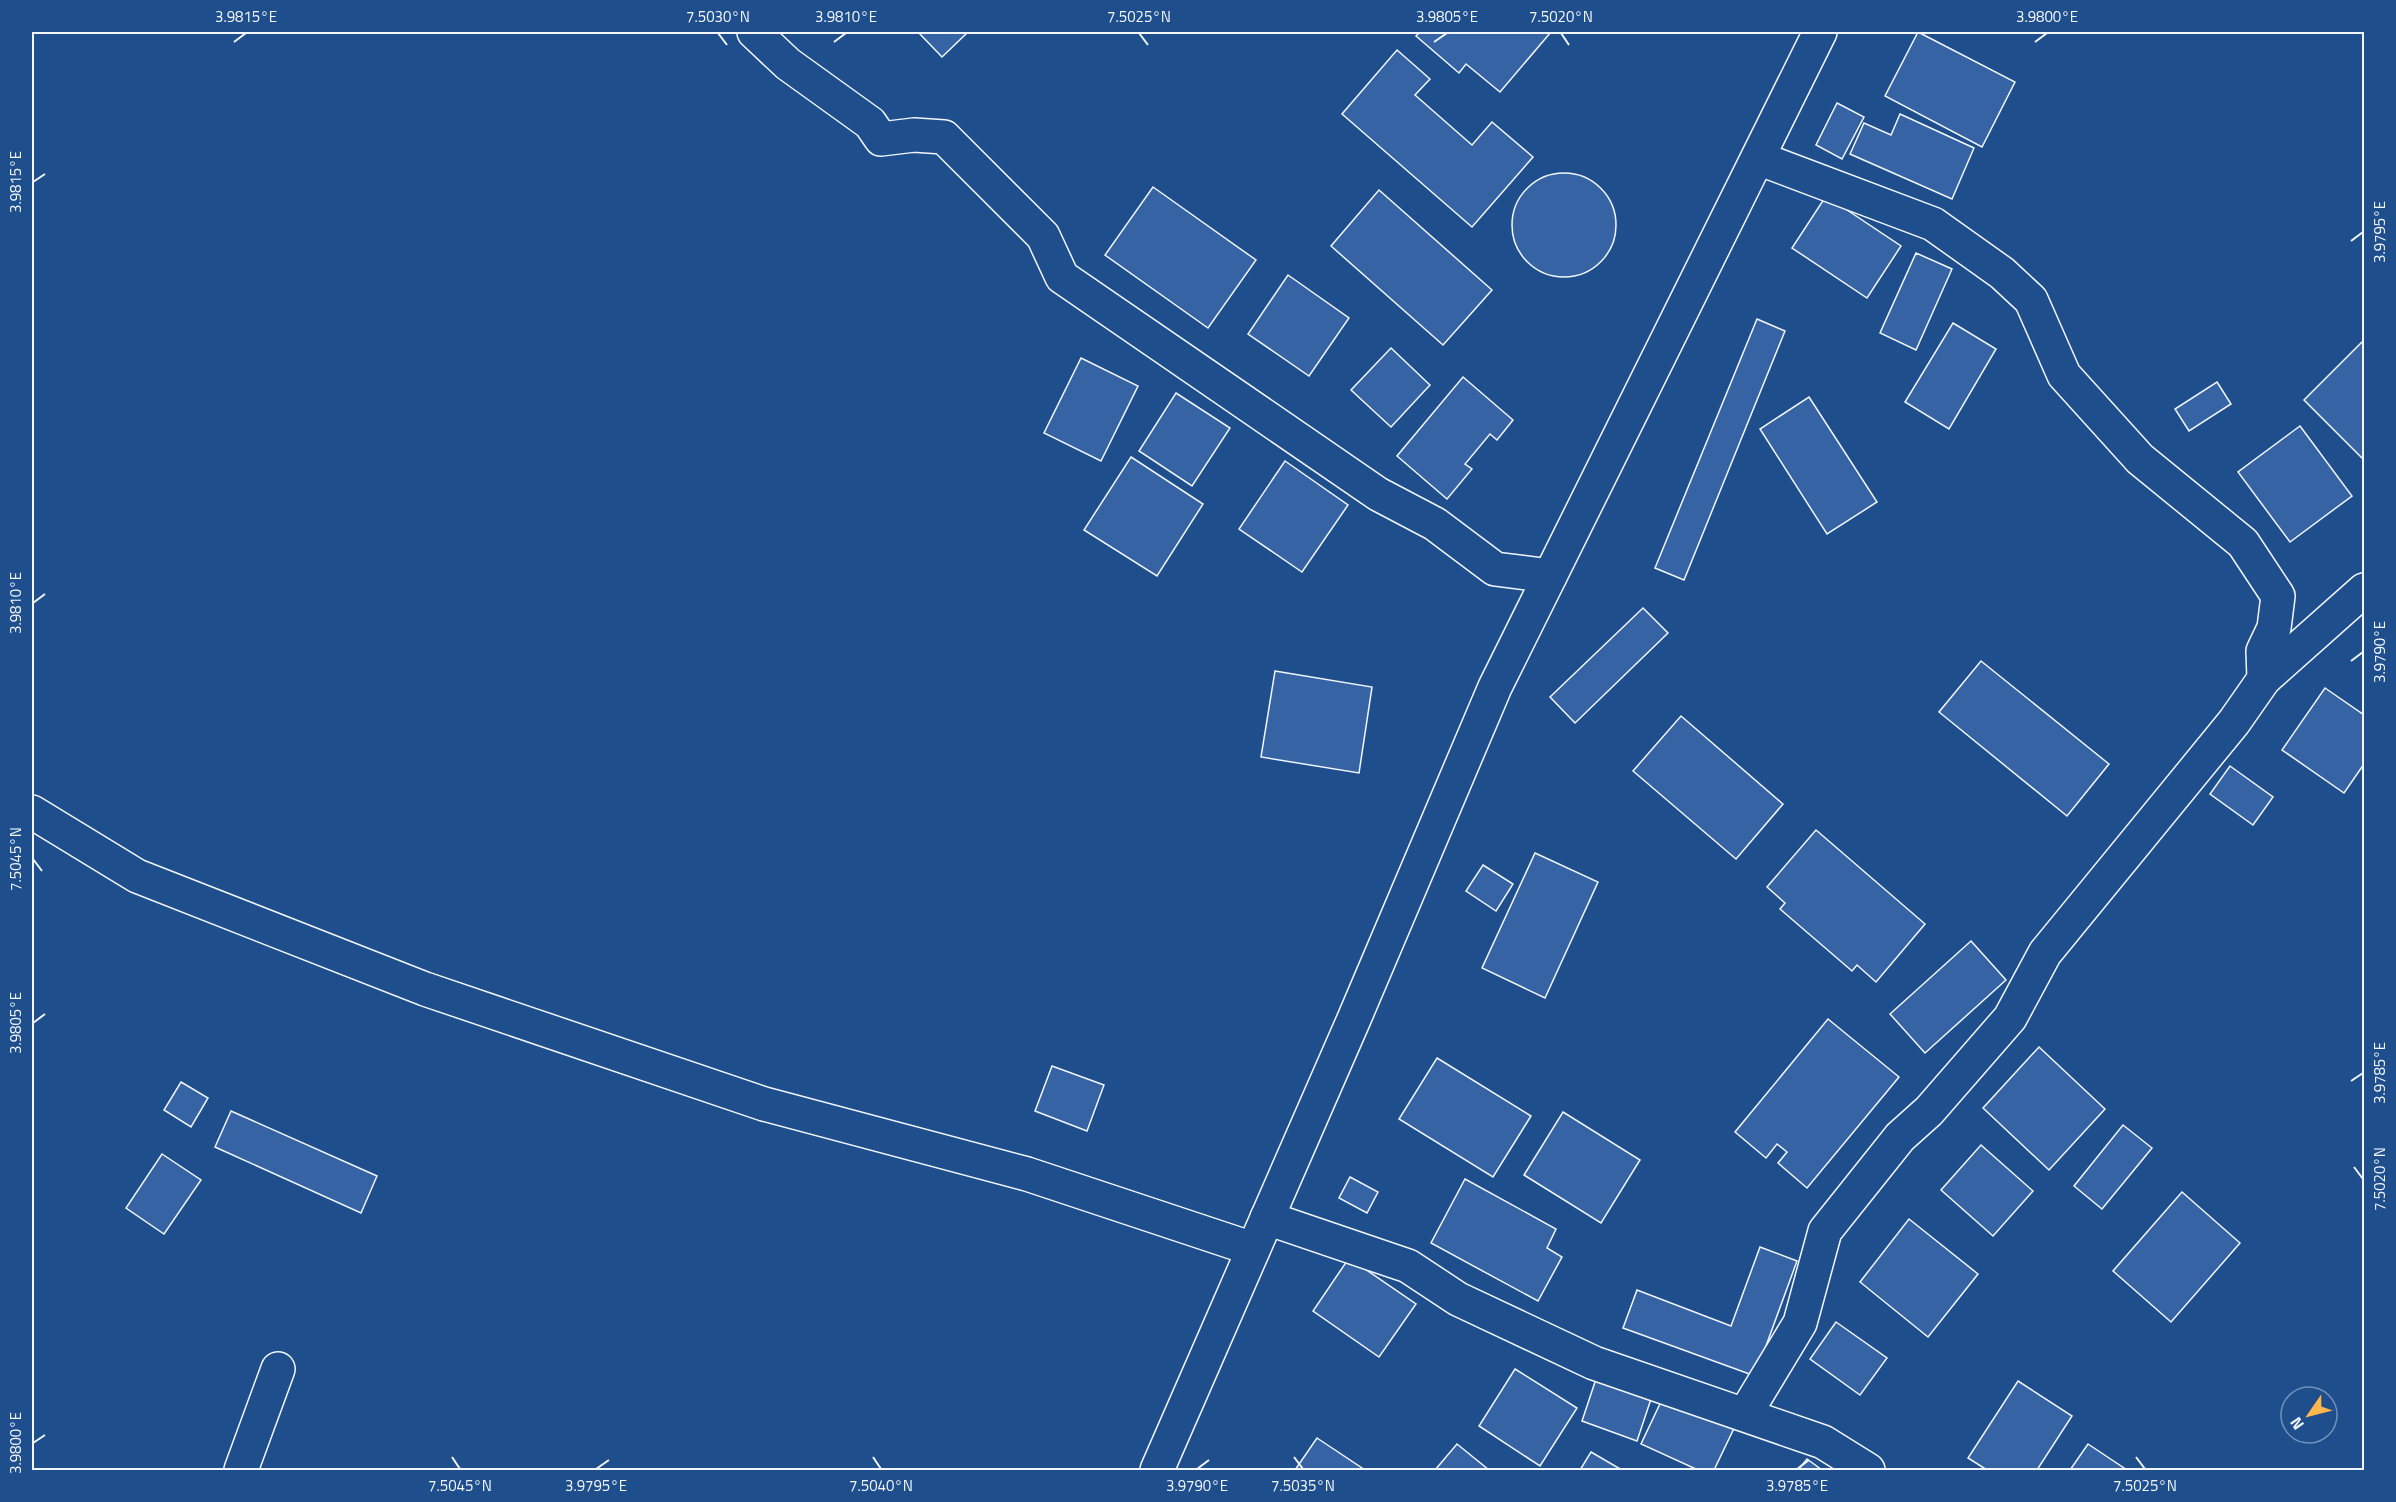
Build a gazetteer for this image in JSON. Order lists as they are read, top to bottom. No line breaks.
{"north":"bottom left","coordinates":["3.9815°E","7.5030°N","3.9810°E","7.5025°N","3.9805°E","7.5020°N","3.9800°E","3.9795°E","3.9790°E","7.5045°N","3.9785°E","7.5040°N","7.5035°N"]}
